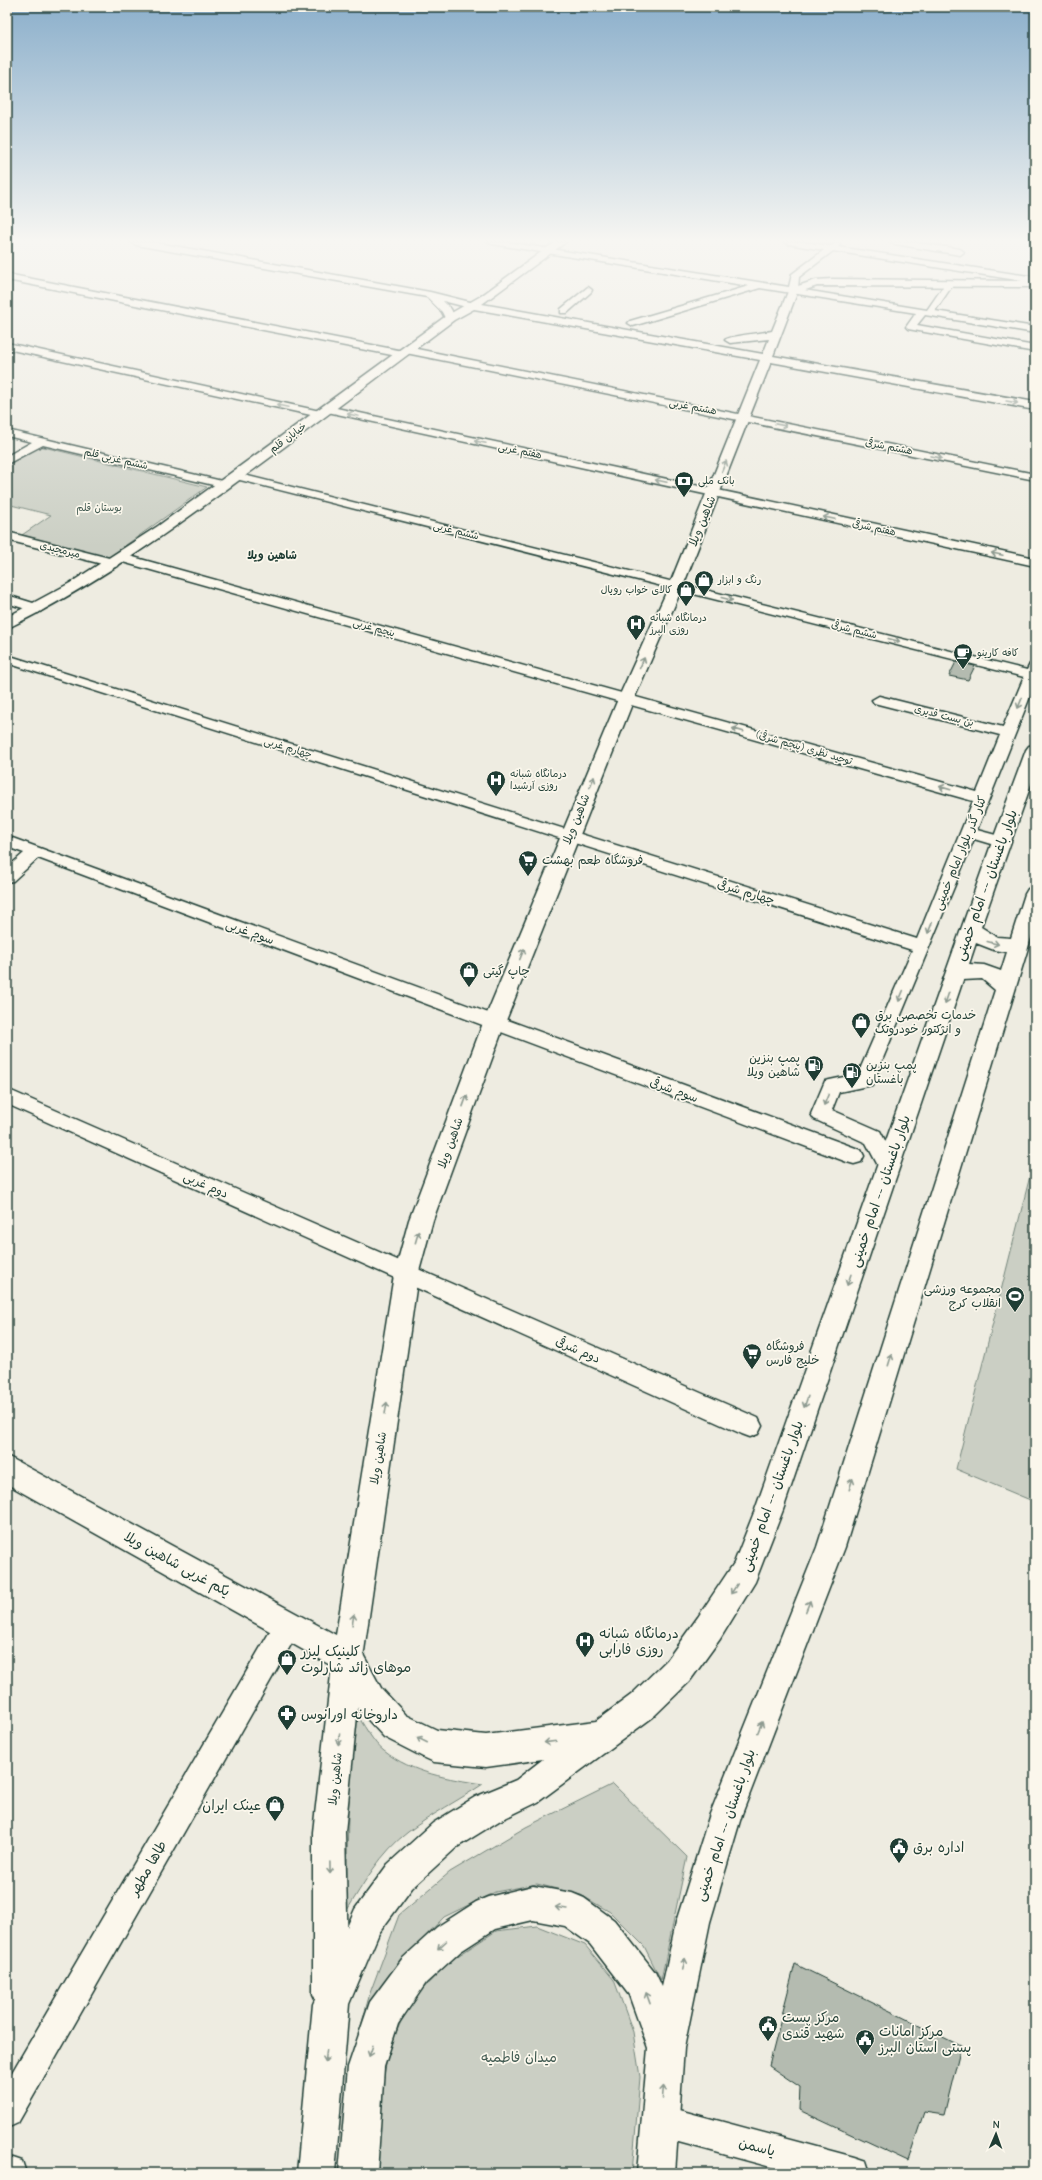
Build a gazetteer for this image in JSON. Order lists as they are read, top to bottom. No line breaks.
{"streets":{"street":["هشتم غربی","خیابان قلم","هشتم شرقی","هفتم غربی","ششم غربی قلم","شاهین ویلا","هفتم شرقی","ششم غربی","میرمجیدی","پنجم غربی","ششم شرقی","بن بست قدیری","چهارم غربی","توحید نظری (پنجم شرقی)","کنار گذر بلوار امام خمینی","بلوار باغستان -- امام خمینی","چهارم شرقی","سوم غربی","سوم شرقی","دوم غربی","دوم شرقی","یکم غربی شاهین ویلا","طاها مطهر","یاسمن"]},"crossings":[["هشتم غربی","خیابان قلم"],["هشتم غربی","هشتم شرقی"],["هشتم غربی","شاهین ویلا"],["خیابان قلم","هفتم غربی"],["خیابان قلم","ششم غربی قلم"],["خیابان قلم","ششم غربی"],["خیابان قلم","میرمجیدی"],["خیابان قلم","پنجم غربی"],["هشتم شرقی","شاهین ویلا"],["هفتم غربی","شاهین ویلا"],["هفتم غربی","هفتم شرقی"],["شاهین ویلا","هفتم شرقی"],["شاهین ویلا","ششم غربی"],["شاهین ویلا","پنجم غربی"],["شاهین ویلا","ششم شرقی"],["شاهین ویلا","چهارم غربی"],["شاهین ویلا","توحید نظری (پنجم شرقی)"],["شاهین ویلا","بلوار باغستان -- امام خمینی"],["شاهین ویلا","چهارم شرقی"],["شاهین ویلا","سوم غربی"],["شاهین ویلا","سوم شرقی"],["شاهین ویلا","دوم غربی"],["شاهین ویلا","دوم شرقی"],["شاهین ویلا","یکم غربی شاهین ویلا"],["ششم غربی","ششم شرقی"],["میرمجیدی","پنجم غربی"],["پنجم غربی","توحید نظری (پنجم شرقی)"],["ششم شرقی","کنار گذر بلوار امام خمینی"],["بن بست قدیری","کنار گذر بلوار امام خمینی"],["چهارم غربی","چهارم شرقی"],["توحید نظری (پنجم شرقی)","کنار گذر بلوار امام خمینی"],["کنار گذر بلوار امام خمینی","بلوار باغستان -- امام خمینی"],["کنار گذر بلوار امام خمینی","چهارم شرقی"],["بلوار باغستان -- امام خمینی","یاسمن"],["سوم غربی","سوم شرقی"],["دوم غربی","دوم شرقی"],["یکم غربی شاهین ویلا","طاها مطهر"]],"one_way":["هفتم غربی","ششم شرقی","توحید نظری (پنجم شرقی)","کنار گذر بلوار امام خمینی"],"districts":["شاهین ویلا"],"parks":["بوستان قلم","میدان فاطمیه"],"places":{"bank":["بانک ملی"],"shop":["رنگ و ابزار","کالای خواب رویال","چاپ گیتی","خدمات تخصصی برق و انژکتور خودروتک","کلینیک لیزر موهای زائد شارلوت","عینک ایران"],"hospital":["درمانگاه شبانه روزی البرز","درمانگاه شبانه روزی آرشیدا","درمانگاه شبانه روزی فارابی"],"cafe":["کافه کارینو"],"supermarket":["فروشگاه طعم بهشت","فروشگاه خلیج فارس"],"fuel station":["پمپ بنزین شاهین ویلا","پمپ بنزین باغستان"],"sports":["مجموعه ورزشی انقلاب کرج"],"pharmacy":["داروخانه اورانوس"],"public building":["اداره برق","مرکز پست شهید قندی","مرکز امانات پستی استان البرز"]},"north":"top"}
